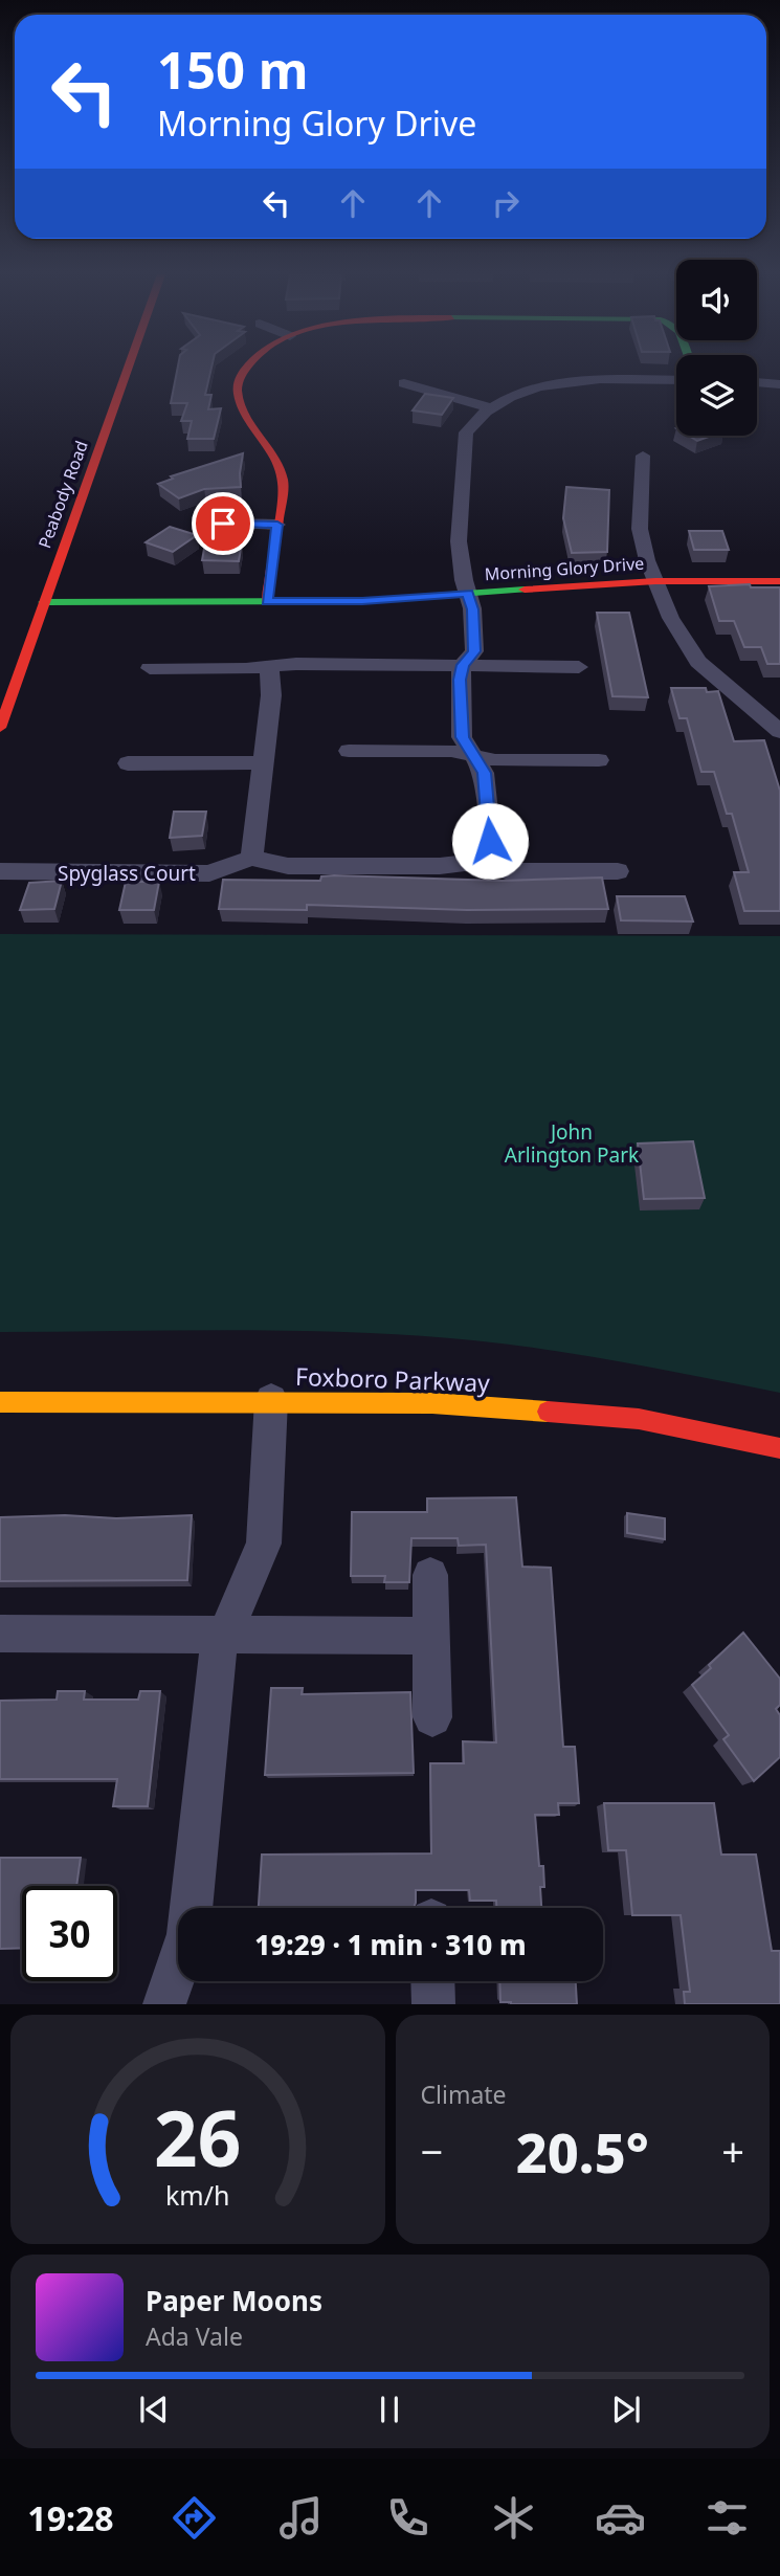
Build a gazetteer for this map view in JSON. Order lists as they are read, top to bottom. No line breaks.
{"streets":{"street":["Peabody Road","Morning Glory Drive","Spyglass Court","Foxboro Parkway"]},"crossings":[["Peabody Road","Morning Glory Drive"]],"parks":["John Arlington Park"],"page":{"turn":["150 m","Morning Glory Drive"],"limit":"30","trip":"19:29 · 1 min · 310 m","tile":"Climate","heat":["−","20.5°","+"],"song":["Paper Moons","Ada Vale"],"tabs":"19:28","gauge":["26","km/h"]}}
